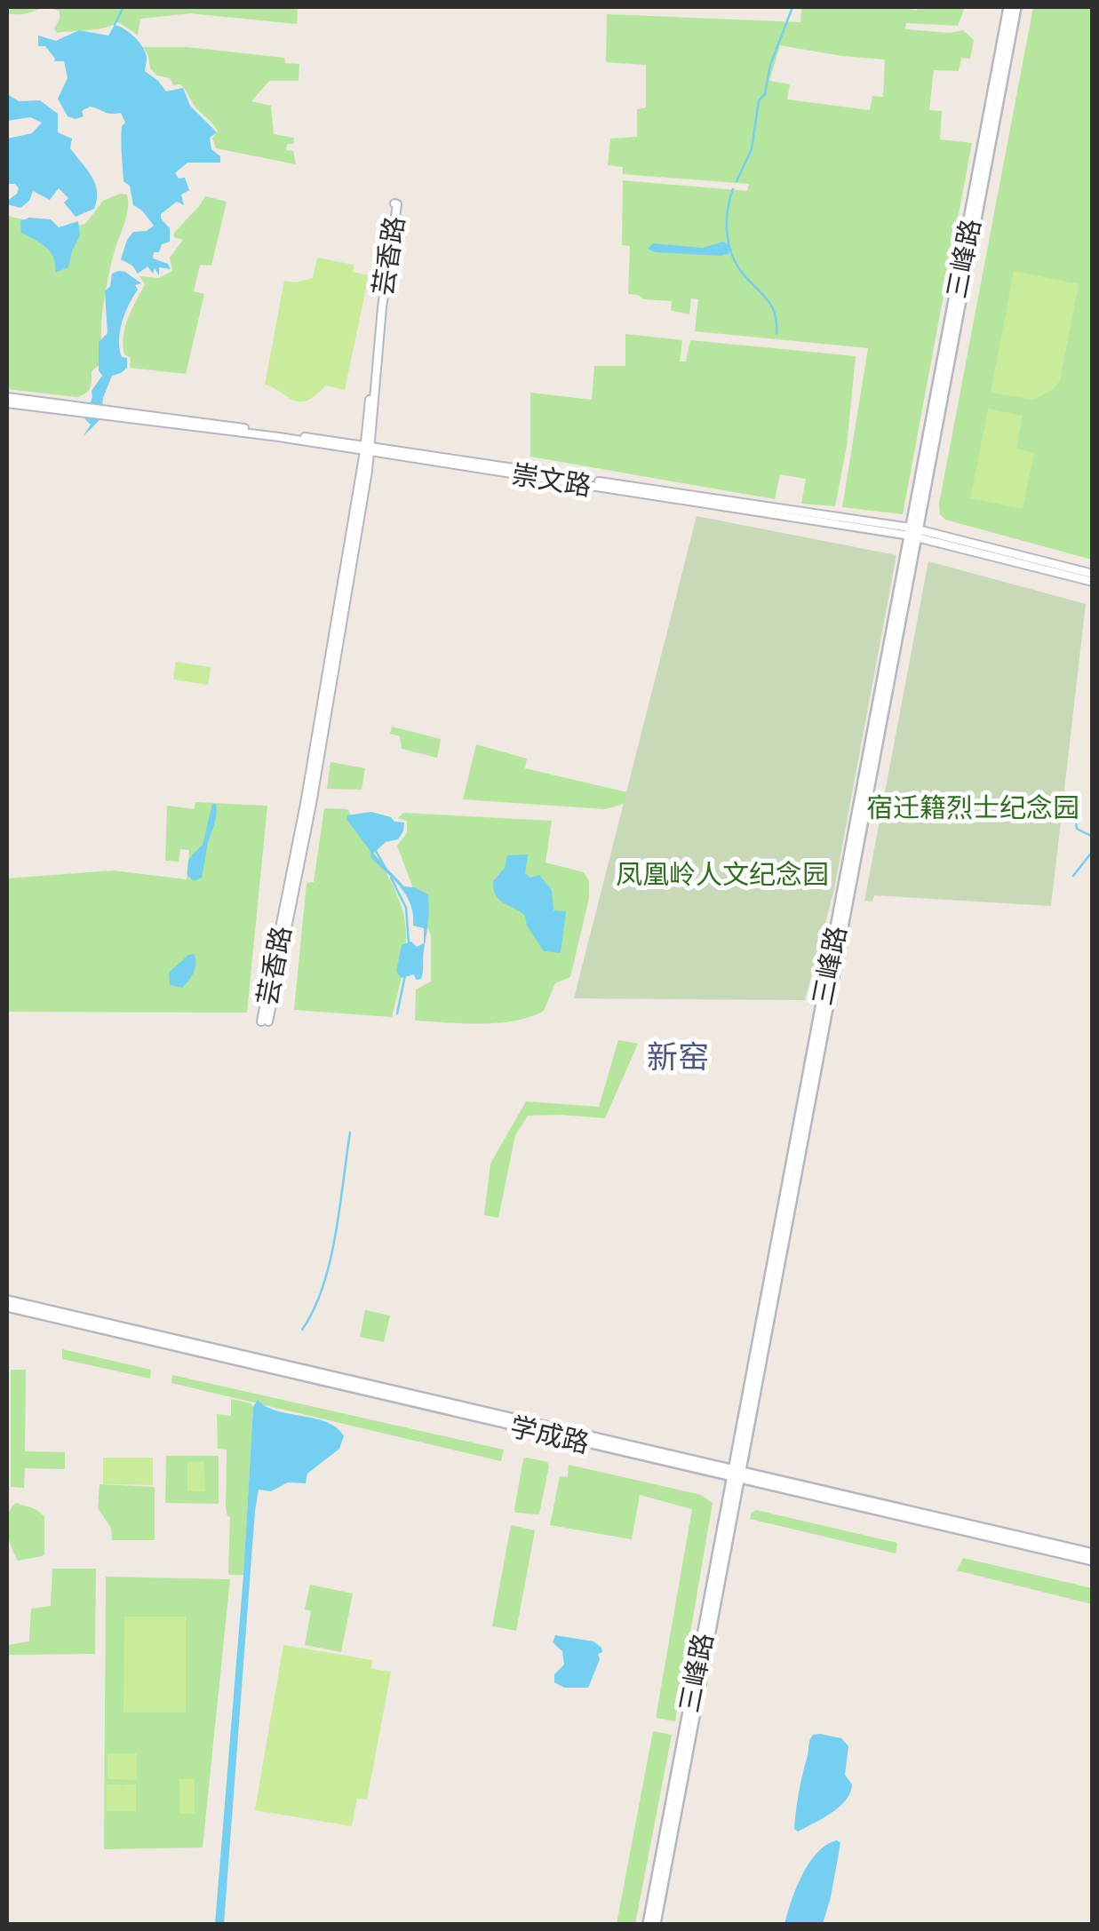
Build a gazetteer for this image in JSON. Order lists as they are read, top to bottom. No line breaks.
{"streets":{"main road":["三峰路","学成路"],"street":["芸香路","崇文路"]},"crossings":[["芸香路","崇文路"],["三峰路","崇文路"],["三峰路","学成路"]],"districts":["新窑"],"parks":["宿迁籍烈士纪念园","凤凰岭人文纪念园"]}
